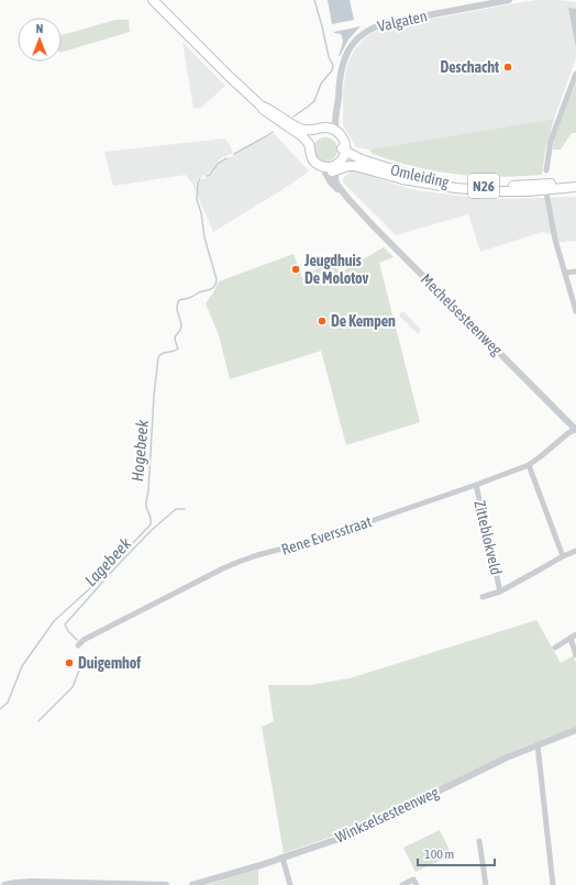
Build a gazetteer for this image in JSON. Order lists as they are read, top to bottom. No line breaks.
{"streets":{"main road":["Omleiding","N26"],"street":["Valgaten","Mechelsesteenweg","Rene Eversstraat","Zitteblokveld","Winkselsesteenweg"]},"crossings":[["Valgaten","Omleiding"],["Valgaten","N26"],["Valgaten","Mechelsesteenweg"],["Omleiding","N26"],["Omleiding","Mechelsesteenweg"],["N26","Mechelsesteenweg"],["Mechelsesteenweg","Rene Eversstraat"],["Rene Eversstraat","Zitteblokveld"]],"water":["Hogebeek","Lagebeek"],"places":["Deschacht","Jeugdhuis De Molotov","De Kempen","Duigemhof"],"scale_bar":"100 m","north":"top"}
